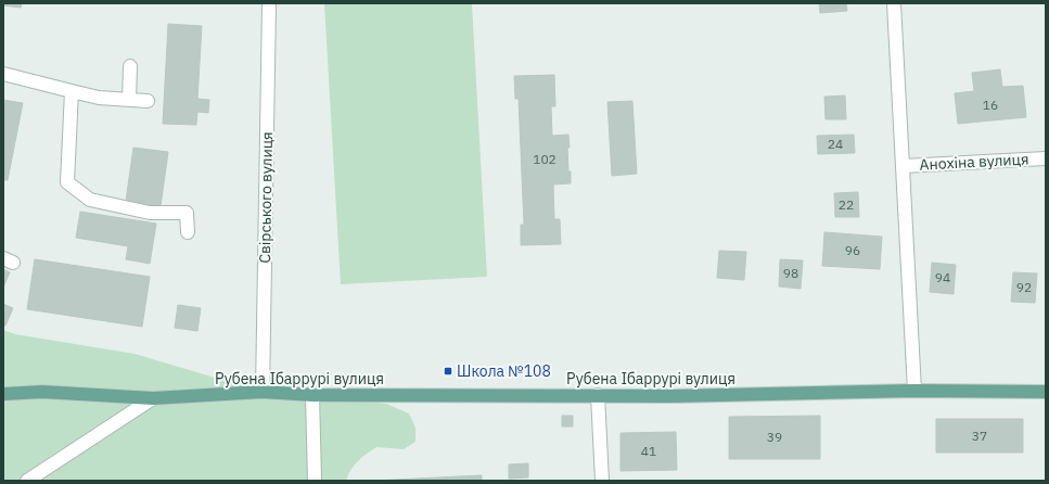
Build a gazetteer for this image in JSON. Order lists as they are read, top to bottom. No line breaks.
{"streets":{"main road":["Рубена Ібаррурі вулиця"],"street":["Анохіна вулиця","Свірського вулиця"]},"crossings":[["Свірського вулиця","Рубена Ібаррурі вулиця"]],"places":{"transit":["Школа №108"]},"house_numbers":["16","24","102","22","96","98","94","92","37","39","41"]}
